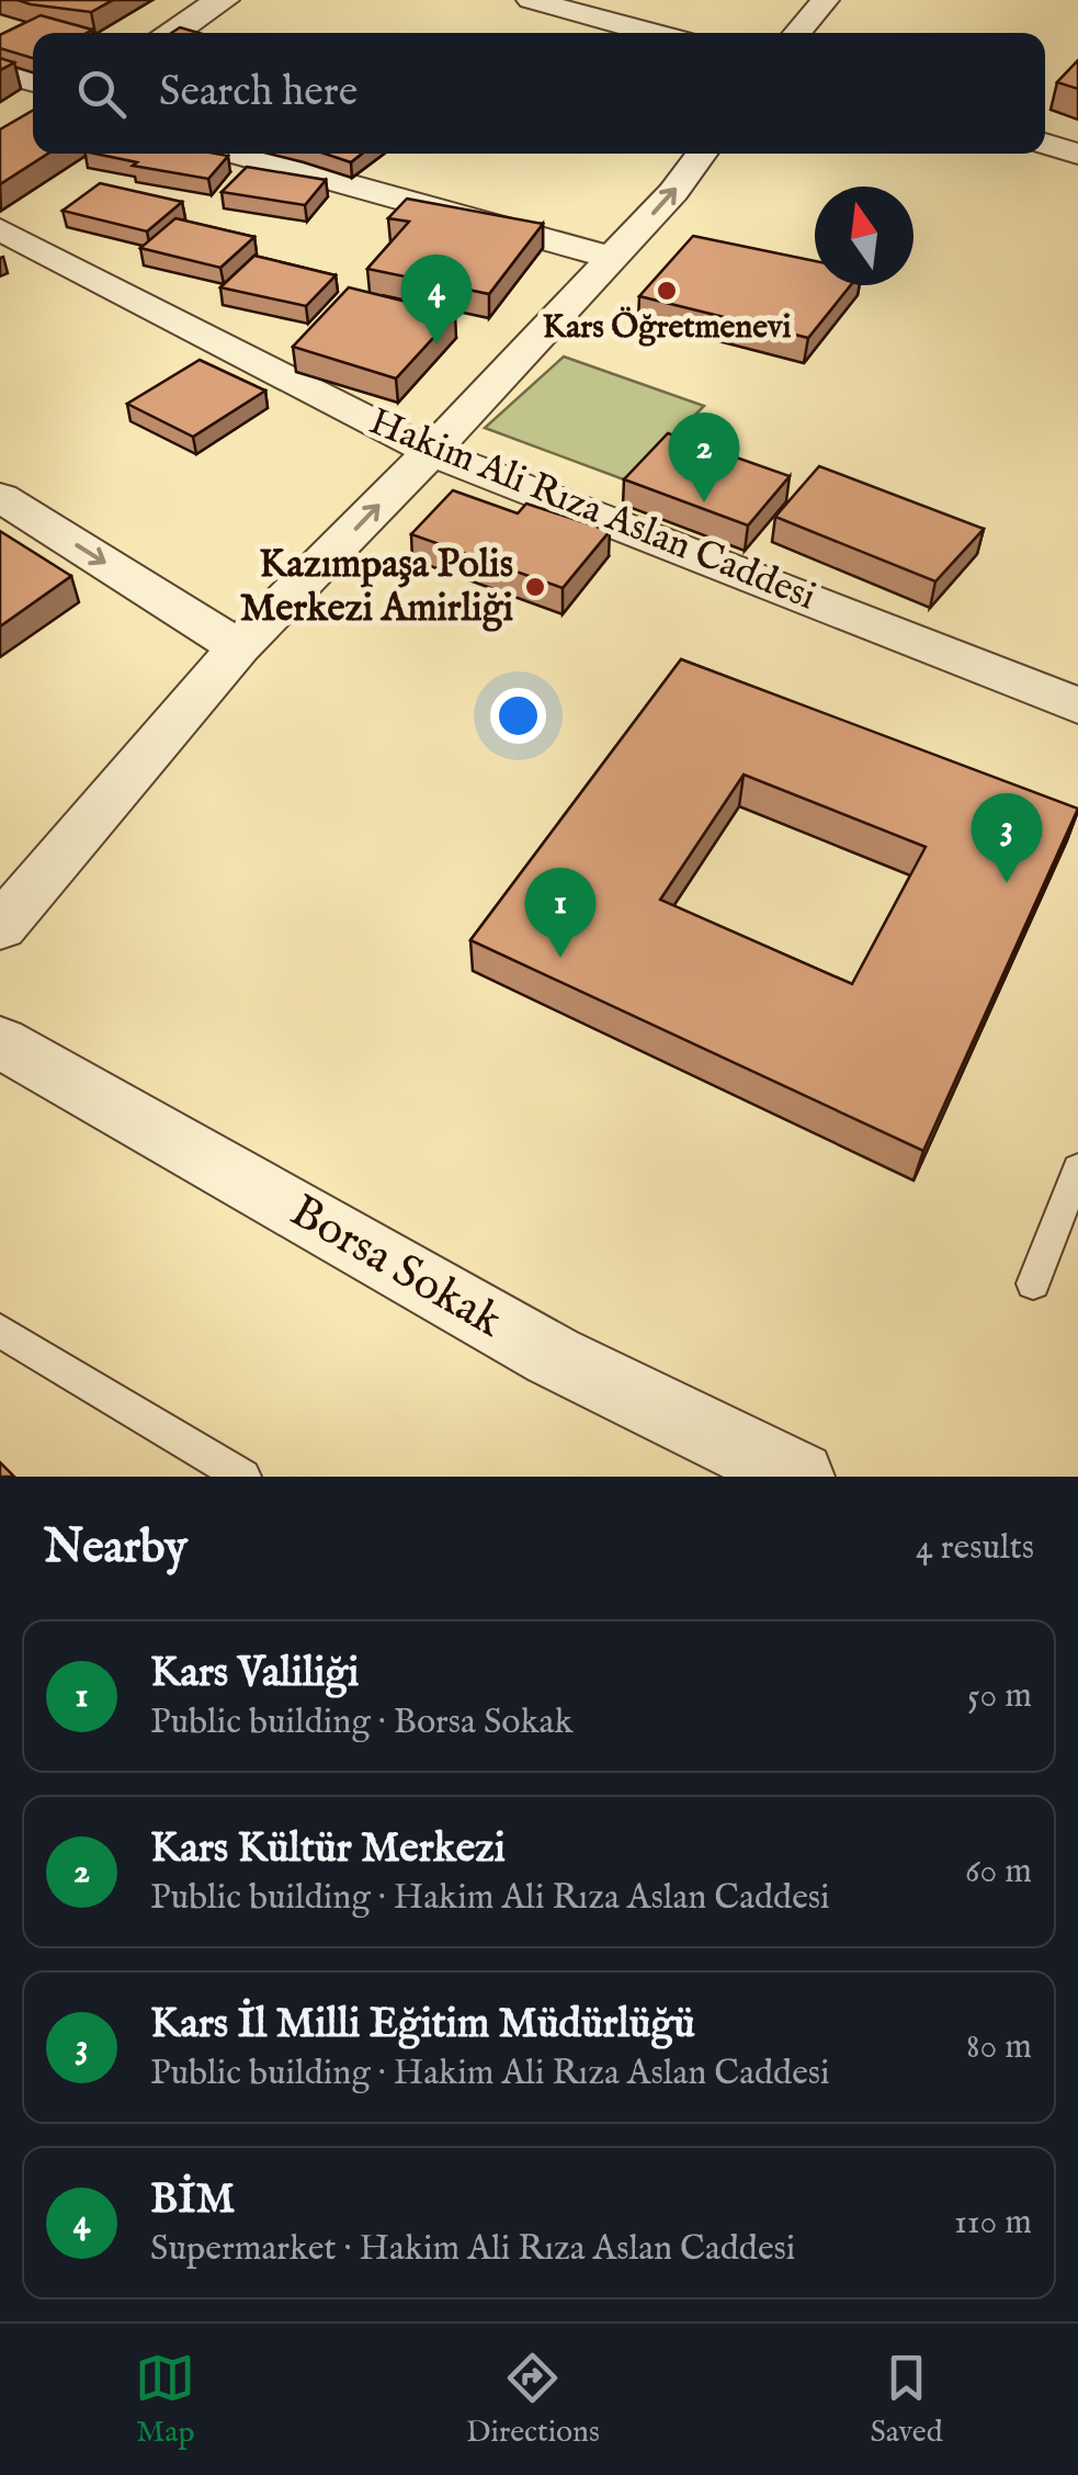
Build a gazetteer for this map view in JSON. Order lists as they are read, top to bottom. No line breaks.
{"streets":{"street":["Hakim Ali Rıza Aslan Caddesi","Borsa Sokak"]},"places":["Kars Öğretmenevi","Kazımpaşa Polis Merkezi Amirliği"],"north":"top","page":{"search":"Search here","pins":["4","2","3","1"],"heading":["Nearby","4 results"],"list":[{"mark":"1","name":"Kars Valiliği","note":"Public building · Borsa Sokak","value":"50 m"},{"mark":"2","name":"Kars Kültür Merkezi","note":"Public building · Hakim Ali Rıza Aslan Caddesi","value":"60 m"},{"mark":"3","name":"Kars İl Milli Eğitim Müdürlüğü","note":"Public building · Hakim Ali Rıza Aslan Caddesi","value":"80 m"},{"mark":"4","name":"BİM","note":"Supermarket · Hakim Ali Rıza Aslan Caddesi","value":"110 m"}],"nav":["Map","Directions","Saved"]}}
